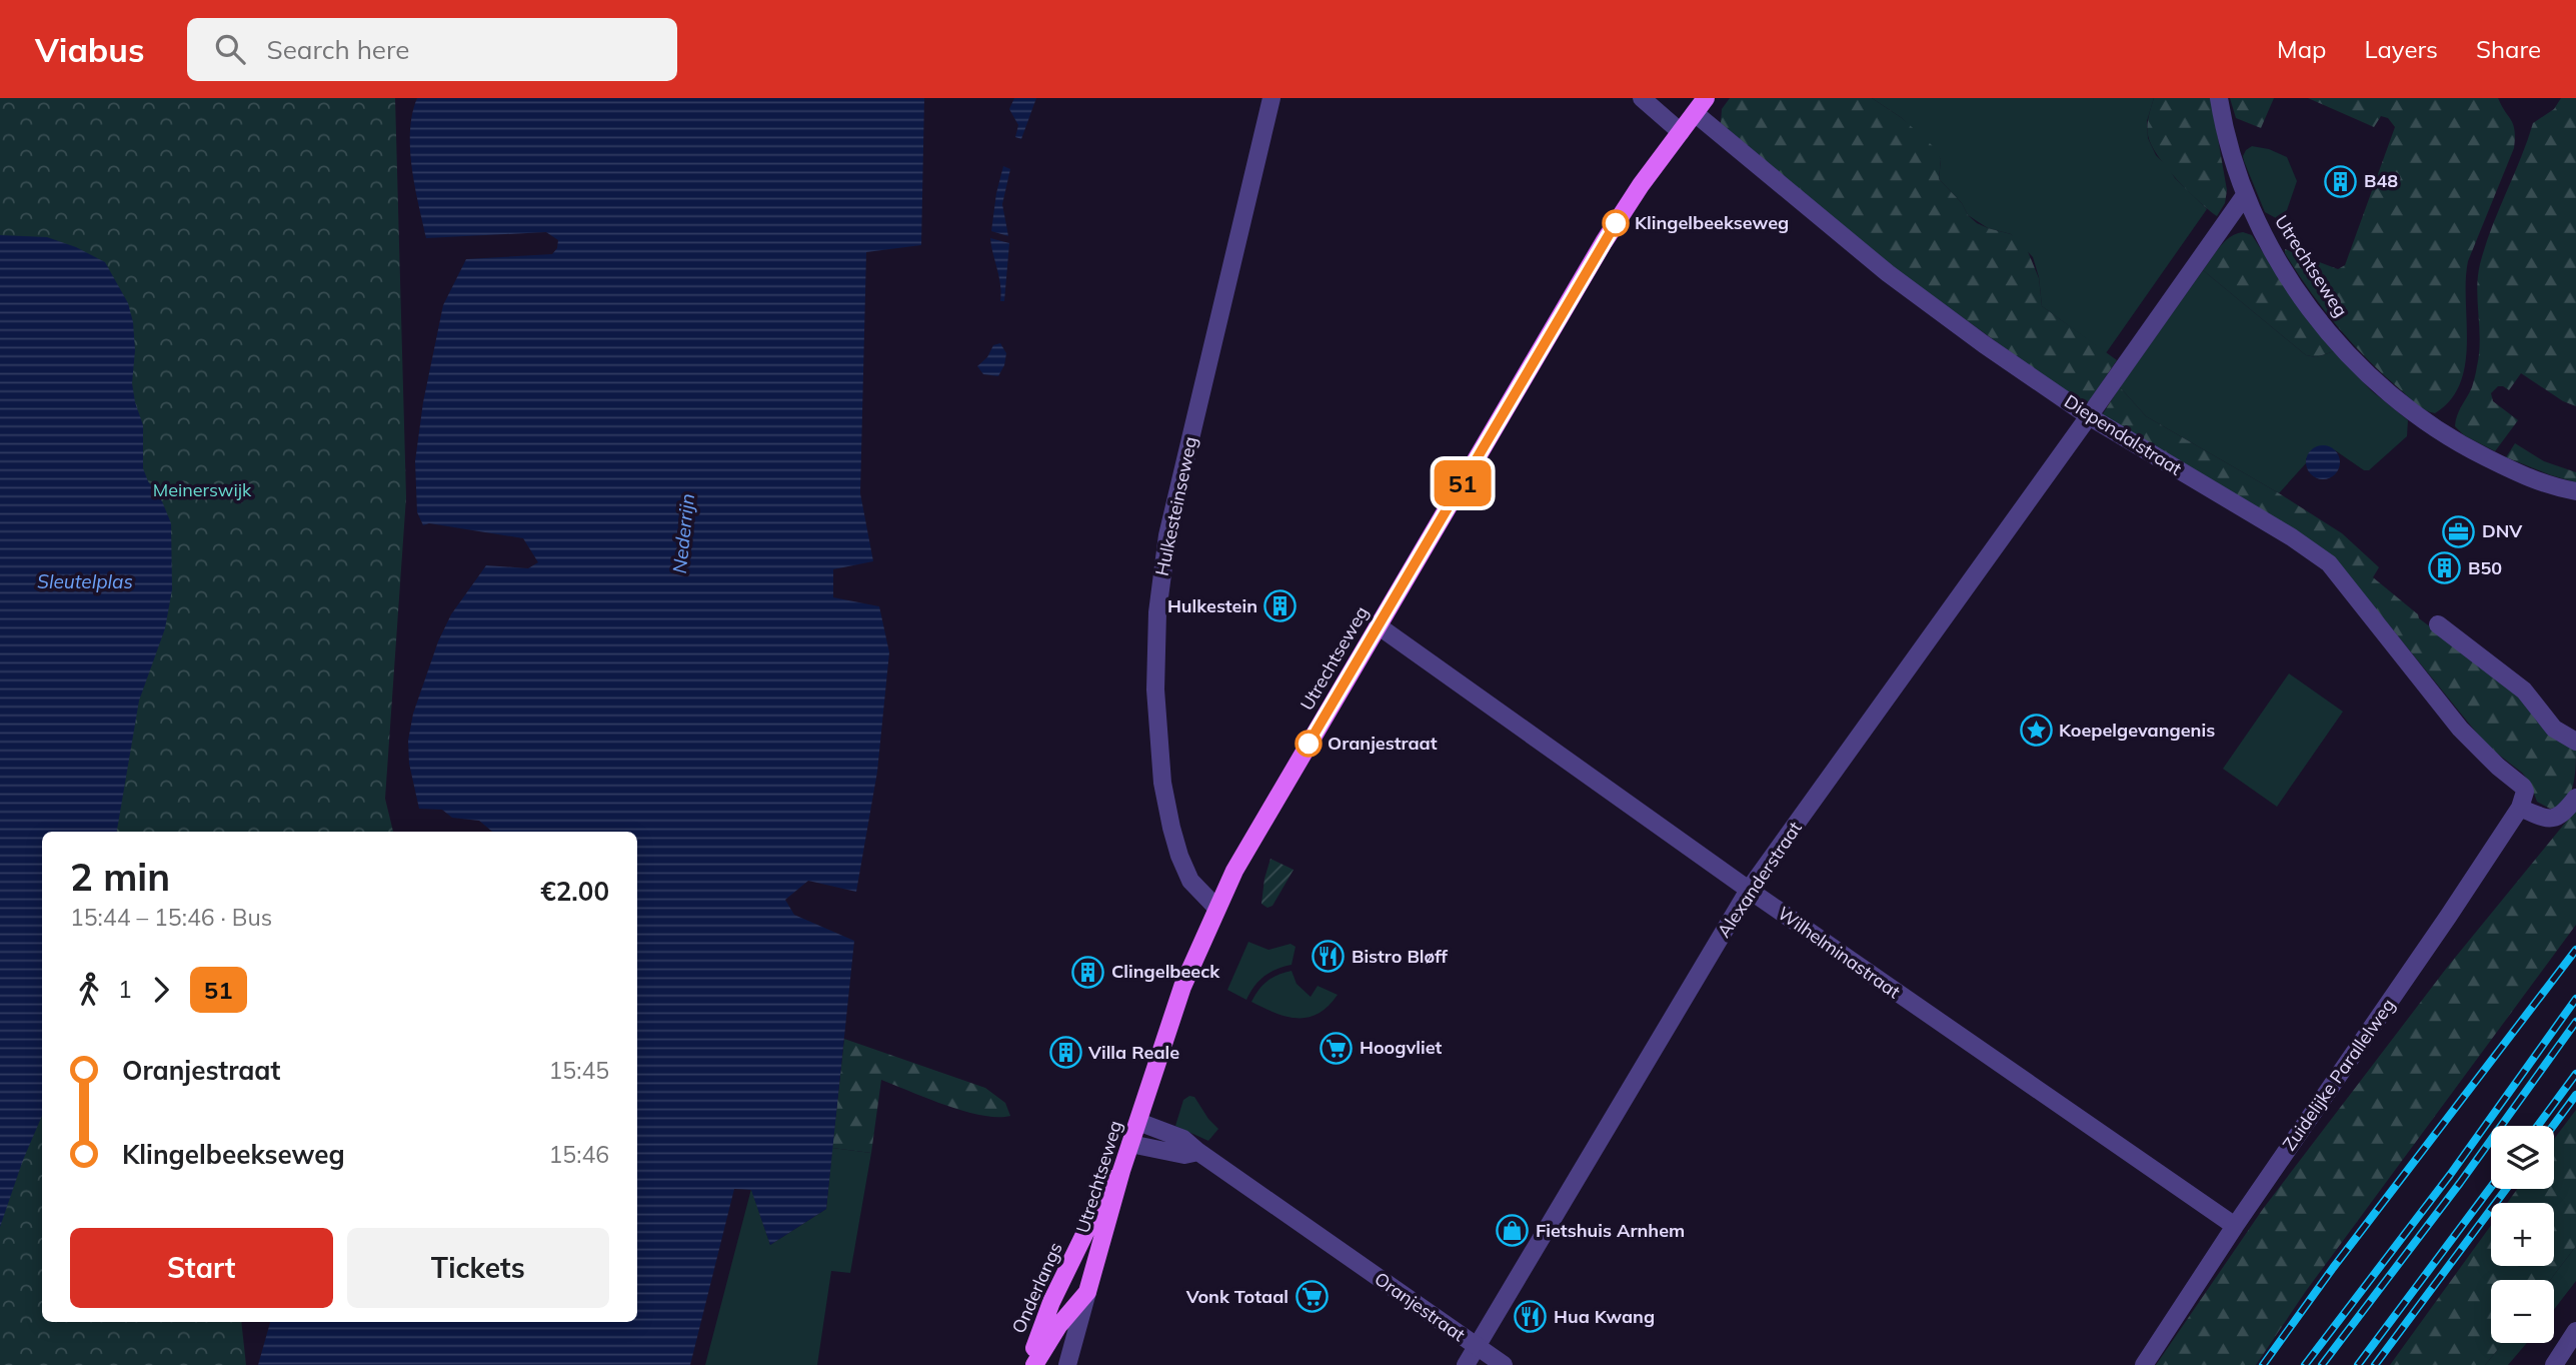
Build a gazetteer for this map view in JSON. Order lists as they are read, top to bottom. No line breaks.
{"streets":{"main road":["Utrechtseweg","Onderlangs"],"street":["Diependalstraat","Hulkesteinseweg","Alexanderstraat","Wilhelminastraat","Zuidelijke Parallelweg","Oranjestraat"]},"crossings":[["Utrechtseweg","Diependalstraat"],["Utrechtseweg","Hulkesteinseweg"],["Utrechtseweg","Alexanderstraat"],["Utrechtseweg","Wilhelminastraat"],["Utrechtseweg","Onderlangs"],["Utrechtseweg","Oranjestraat"],["Diependalstraat","Alexanderstraat"],["Diependalstraat","Zuidelijke Parallelweg"],["Alexanderstraat","Wilhelminastraat"],["Alexanderstraat","Oranjestraat"],["Wilhelminastraat","Zuidelijke Parallelweg"]],"water":["Nederrijn","Sleutelplas"],"parks":["Meinerswijk"],"places":{"building":["B48","B50","Hulkestein","Clingelbeeck","Villa Reale"],"other":["Klingelbeekseweg","Oranjestraat"],"office":["DNV"],"place":["Koepelgevangenis"],"restaurant":["Bistro Bløff","Hua Kwang"],"supermarket":["Hoogvliet","Vonk Totaal"],"shop":["Fietshuis Arnhem"]},"lines":["bus line 51"],"page":{"header":"Viabus","search":"Search here","nav":["Map","Layers","Share"],"on_map":"51","heading":["2 min","15:44 – 15:46 · Bus","€2.00"],"legs":["1","51"],"list":[{"name":"Oranjestraat","value":"15:45"},{"name":"Klingelbeekseweg","value":"15:46"}],"map_buttons":["+","−"],"buttons":["Start","Tickets"]}}
